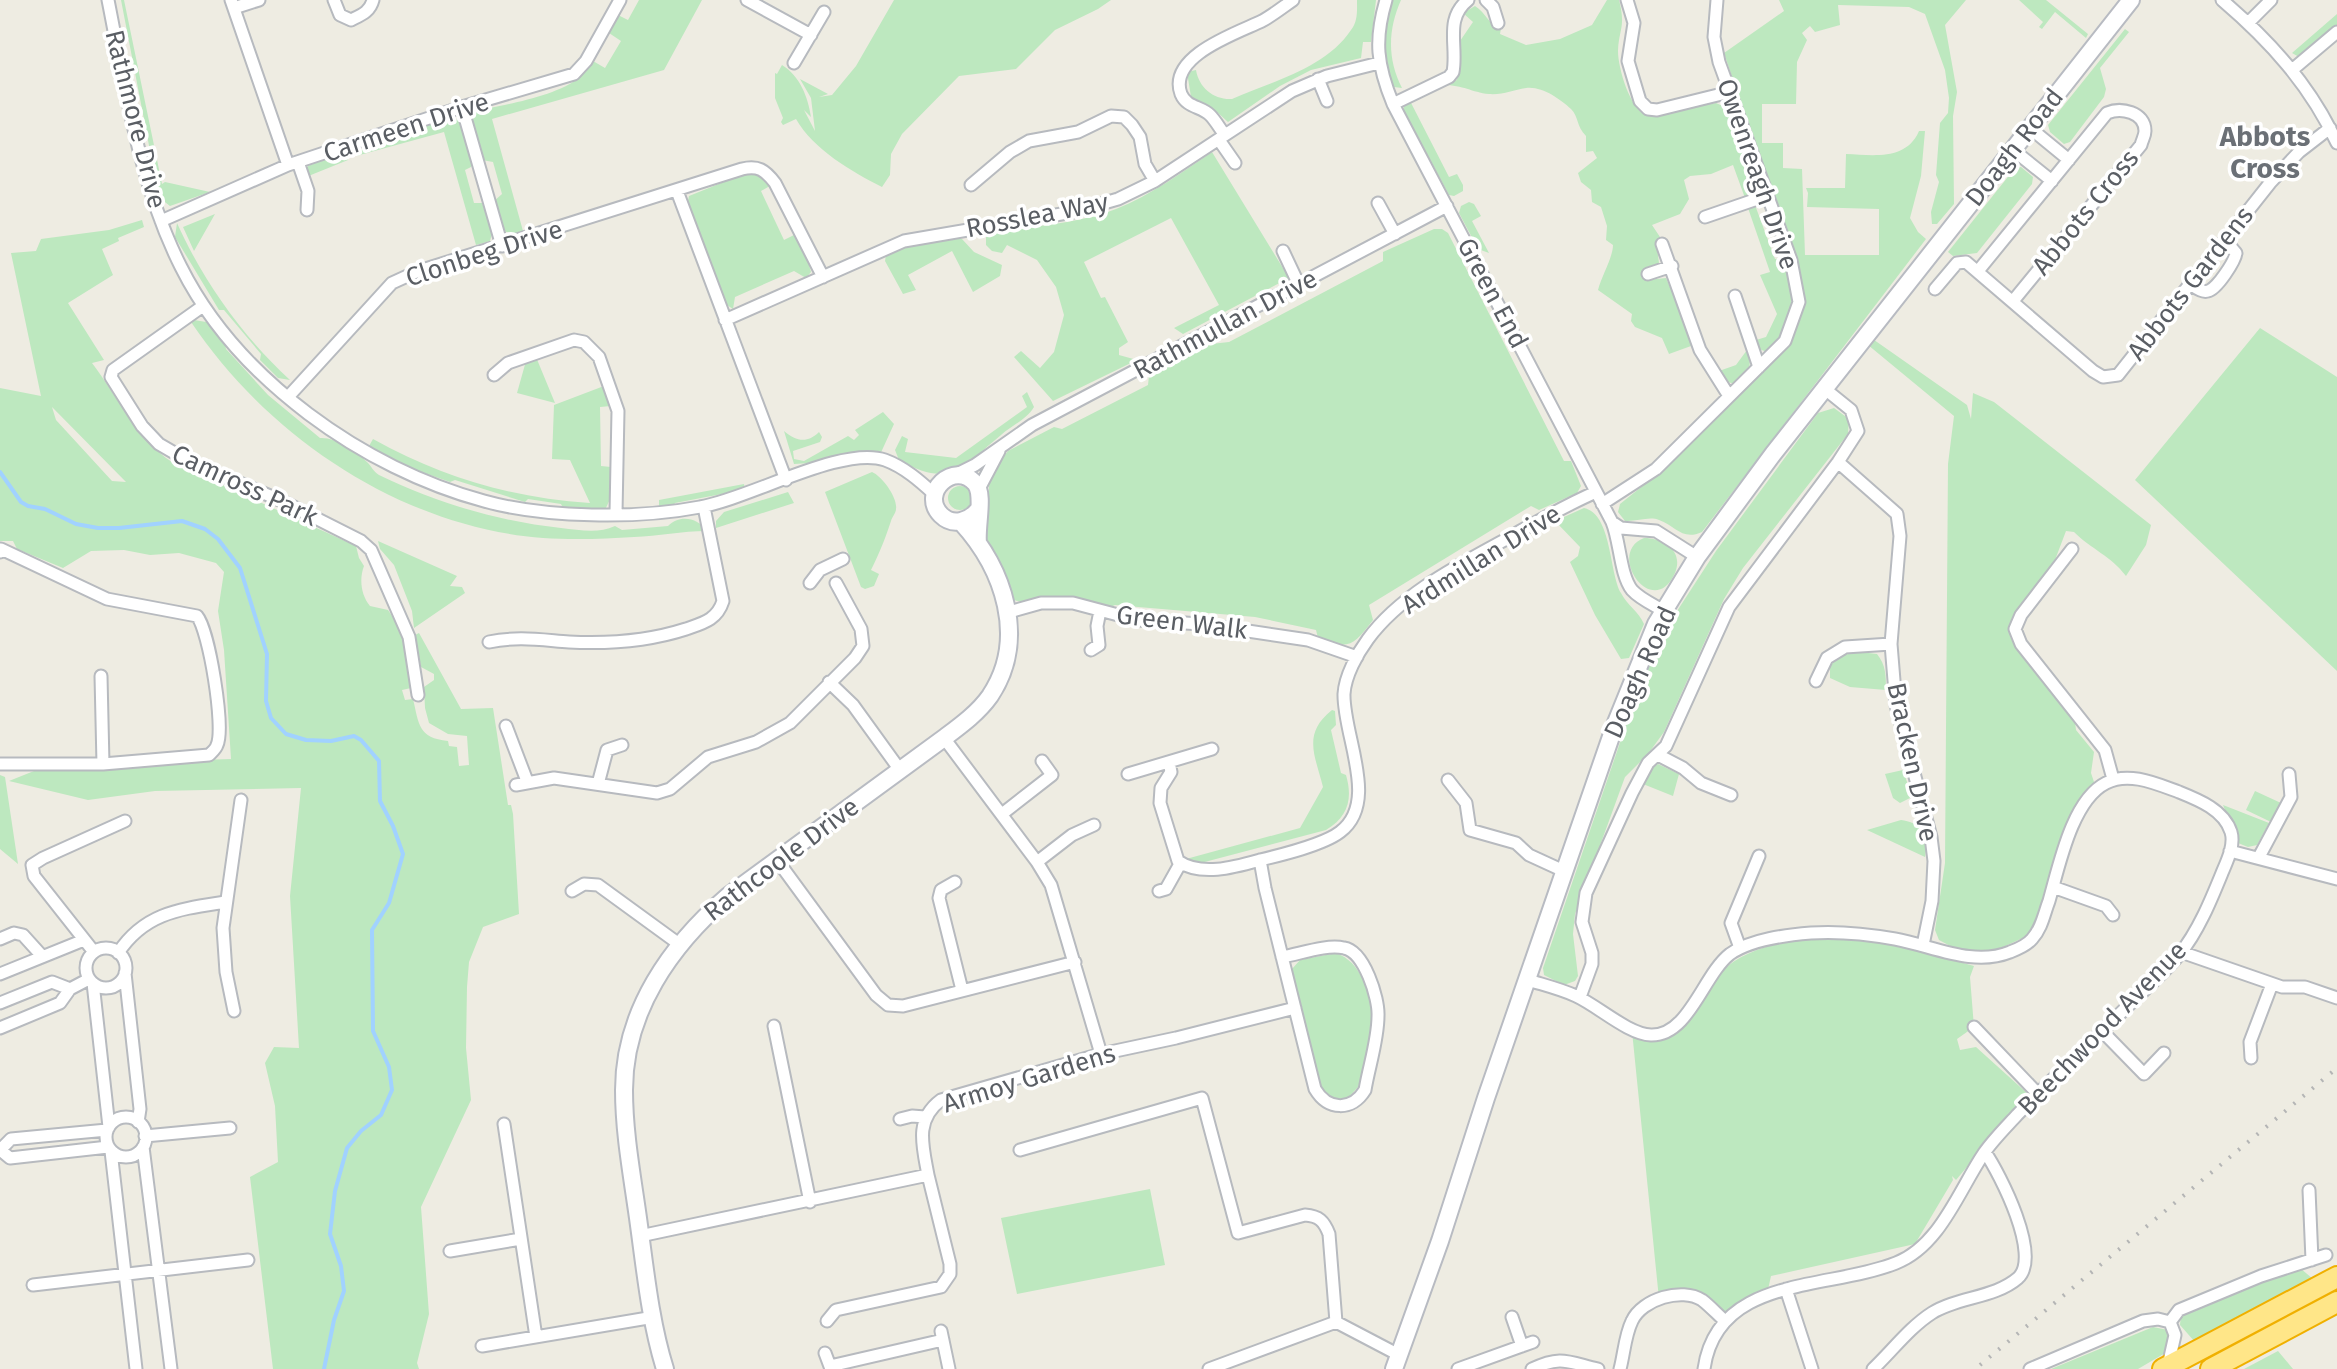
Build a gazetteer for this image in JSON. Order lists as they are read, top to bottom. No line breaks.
{"streets":{"main road":["Doagh Road","Rathcoole Drive"],"street":["Rathmore Drive","Carmeen Drive","Owenreagh Drive","Abbots Cross","Rosslea Way","Clonbeg Drive","Abbots Gardens","Green End","Rathmullan Drive","Camross Park","Ardmillan Drive","Green Walk","Bracken Drive","Beechwood Avenue","Armoy Gardens"]},"crossings":[["Rathmore Drive","Carmeen Drive"],["Rathmore Drive","Clonbeg Drive"],["Rathmore Drive","Rathmullan Drive"],["Rathmore Drive","Camross Park"],["Rathmore Drive","Rathcoole Drive"],["Doagh Road","Green End"],["Owenreagh Drive","Green End"],["Abbots Cross","Abbots Gardens"],["Rosslea Way","Clonbeg Drive"],["Rosslea Way","Green End"],["Green End","Rathmullan Drive"],["Green End","Ardmillan Drive"],["Rathmullan Drive","Rathcoole Drive"],["Ardmillan Drive","Green Walk"],["Green Walk","Rathcoole Drive"]],"districts":["Abbots Cross"]}
